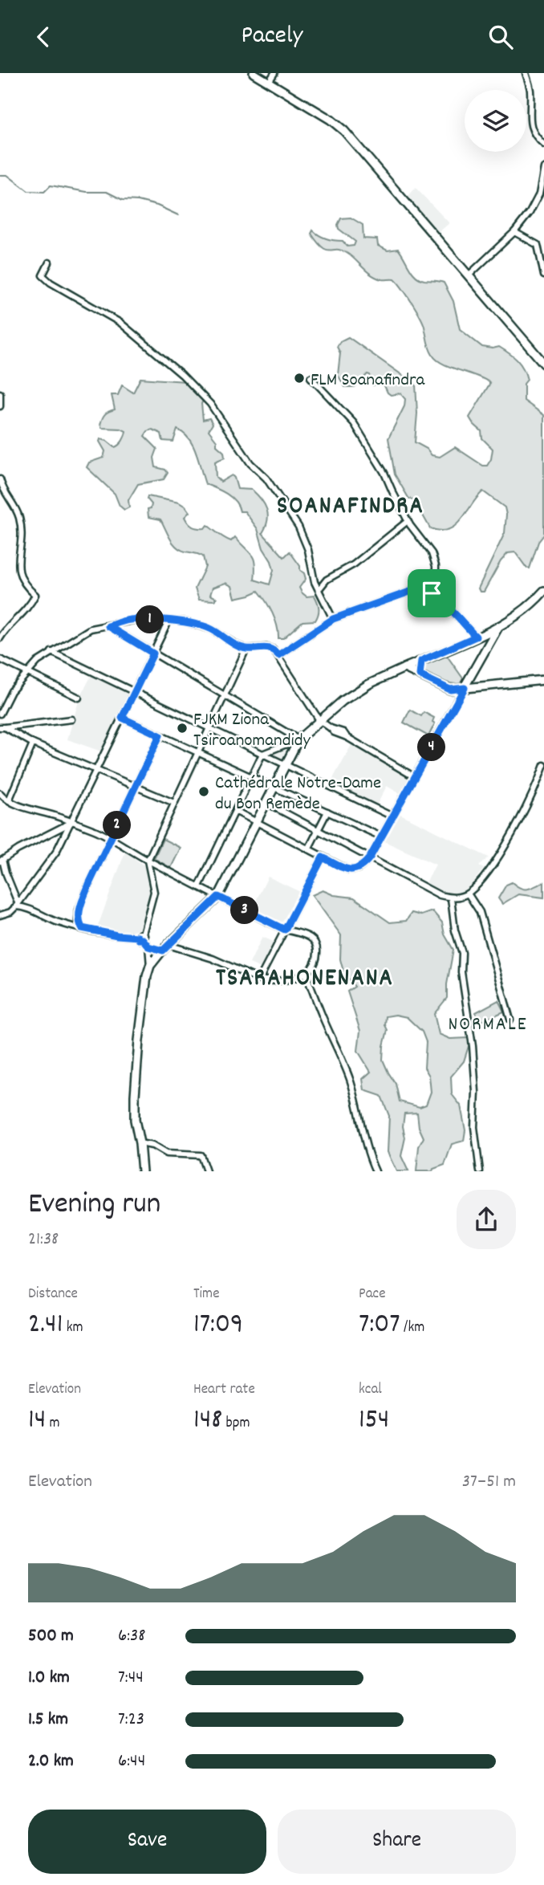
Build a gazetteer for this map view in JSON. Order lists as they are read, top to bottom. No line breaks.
{"districts":["SOANAFINDRA","TSARAHONENANA","NORMALE"],"places":["FLM Soanafindra","FJKM Ziona Tsiroanomandidy","Cathédrale Notre-Dame du Bon Remède"],"page":{"header":"Pacely","pins":["1","4","2","3"],"heading":["Evening run","21:38"],"stats":[["Distance","2.41 km"],["Time","17:09"],["Pace","7:07 /km"],["Elevation","14 m"],["Heart rate","148 bpm"],["kcal","154"]],"chart":["Elevation","37–51 m"],"list":[{"name":"500 m","note":"6:38"},{"name":"1.0 km","note":"7:44"},{"name":"1.5 km","note":"7:23"},{"name":"2.0 km","note":"6:44"}],"buttons":["Save","Share"]}}
